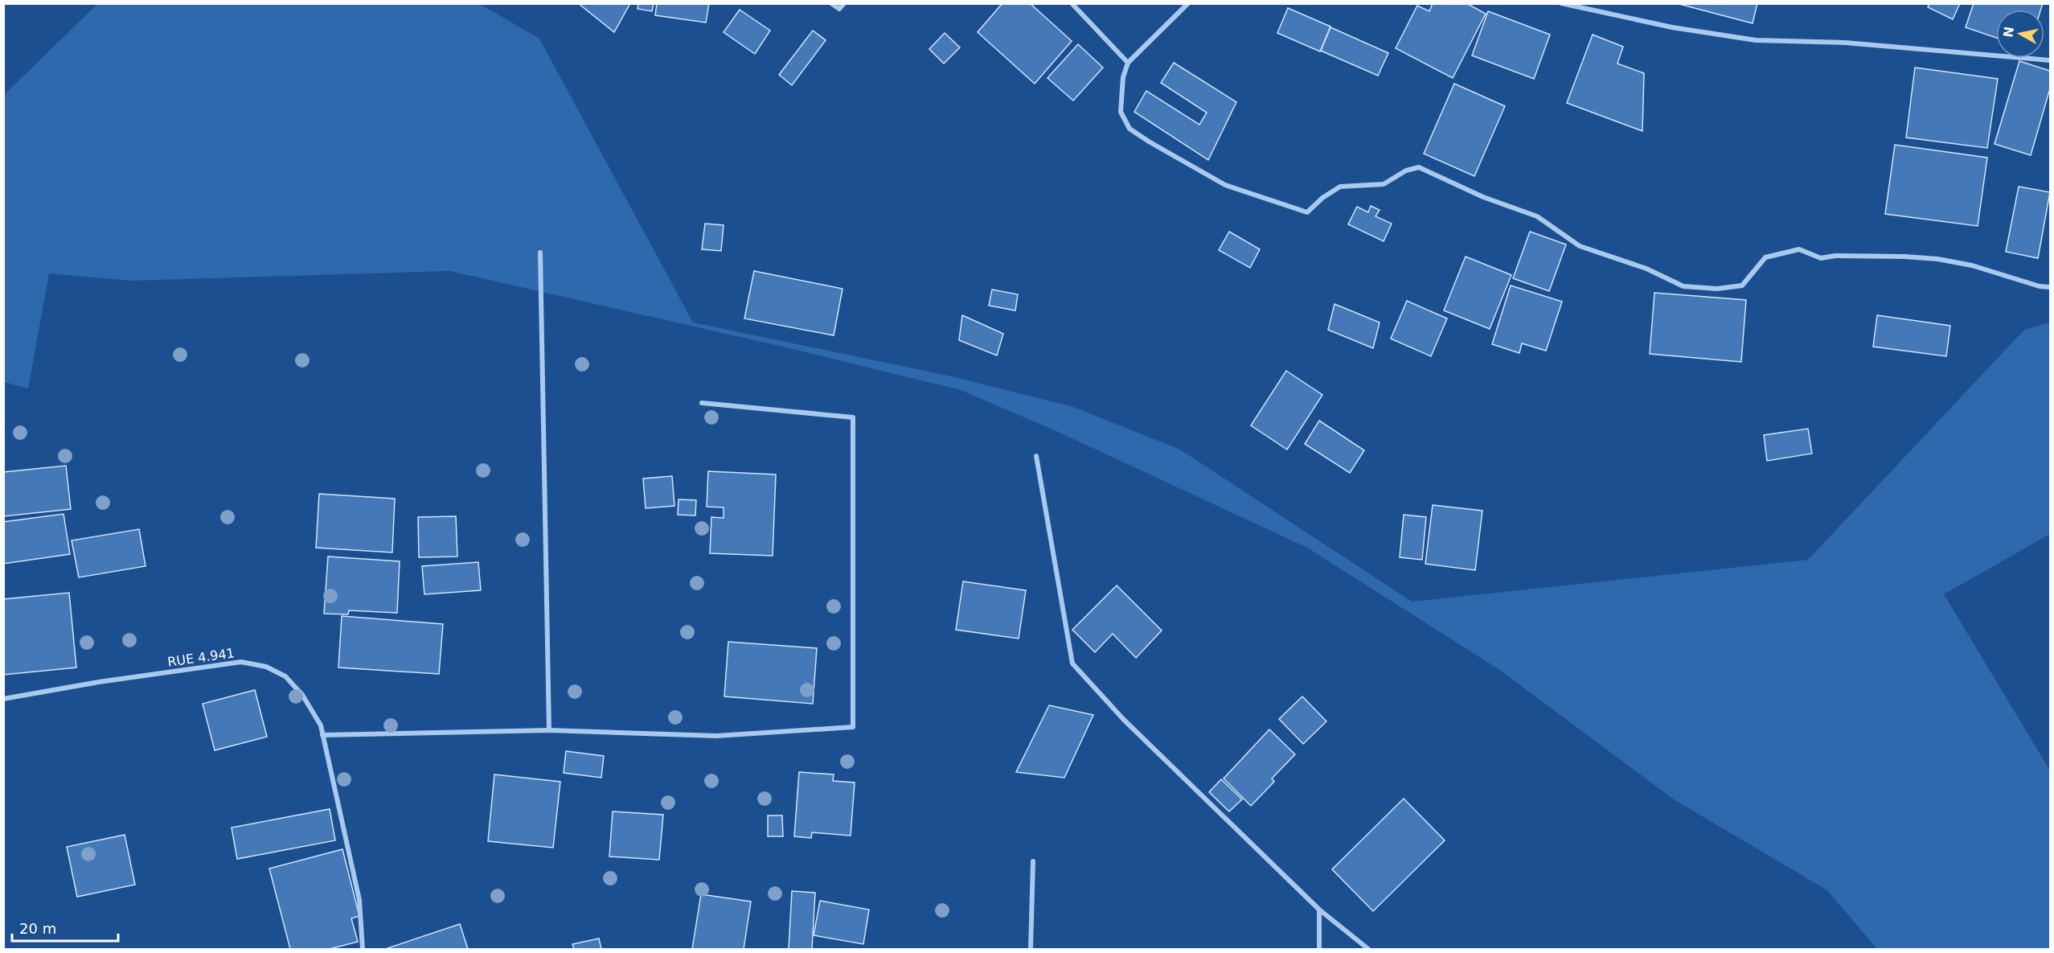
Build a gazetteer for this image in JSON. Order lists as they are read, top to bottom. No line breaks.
{"streets":{"street":["RUE 4.941"]},"scale_bar":"20 m","north":"left"}
